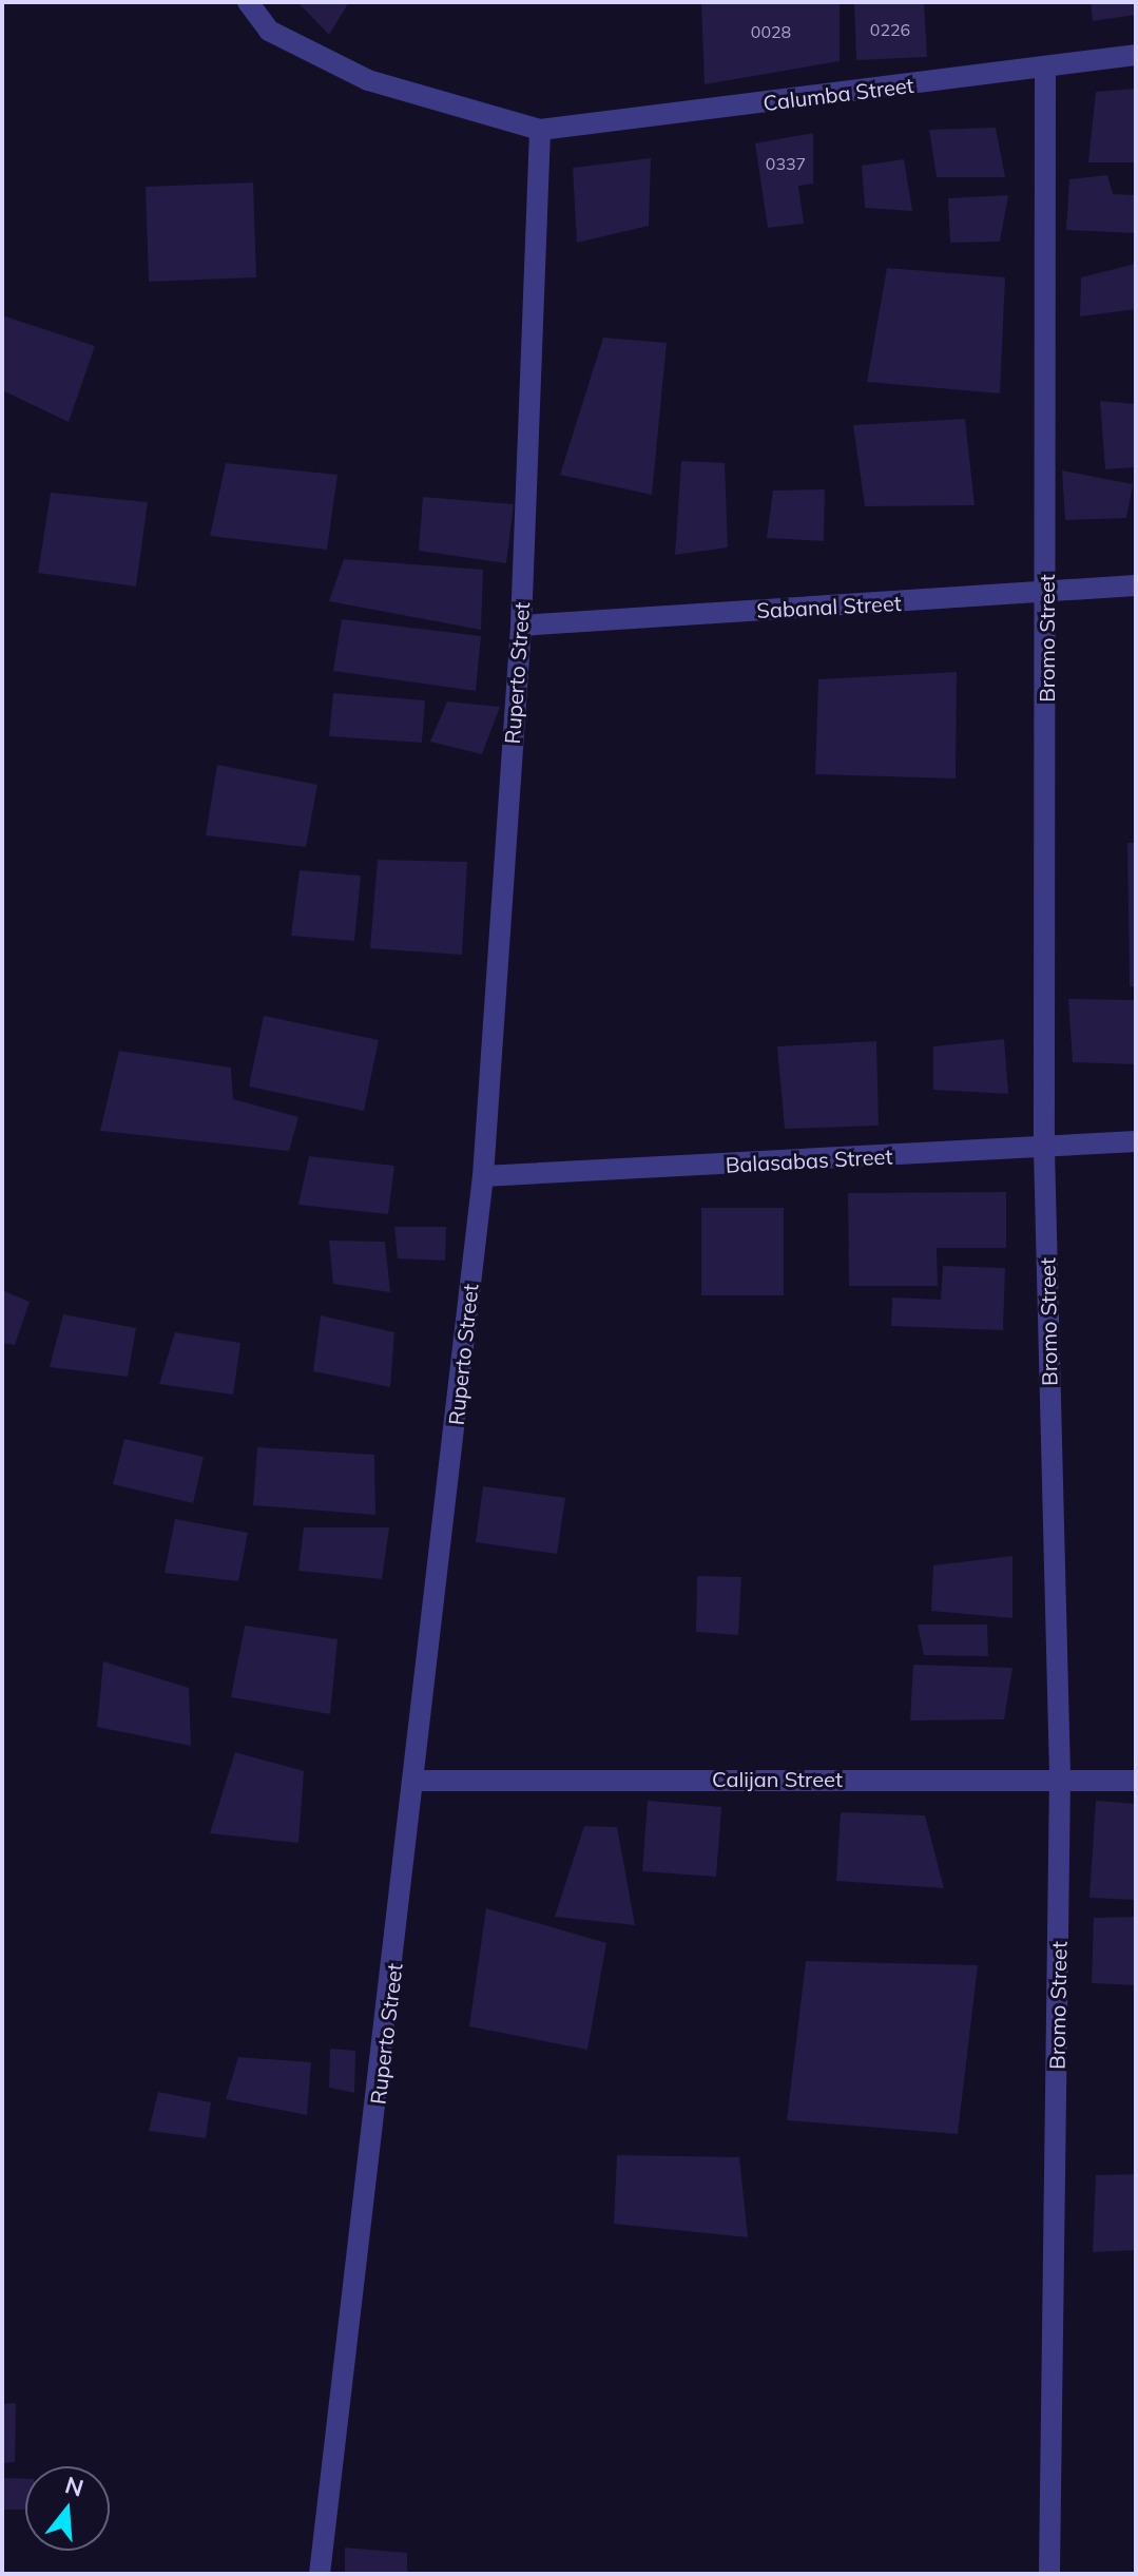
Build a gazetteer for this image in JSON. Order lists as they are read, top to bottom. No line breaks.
{"streets":{"street":["Calumba Street","Sabanal Street","Bromo Street","Ruperto Street","Balasabas Street","Calijan Street"]},"crossings":[["Calumba Street","Bromo Street"],["Calumba Street","Ruperto Street"],["Sabanal Street","Bromo Street"],["Sabanal Street","Ruperto Street"],["Bromo Street","Balasabas Street"],["Bromo Street","Calijan Street"],["Ruperto Street","Balasabas Street"],["Ruperto Street","Calijan Street"]],"house_numbers":["0226","0028","0337"],"north":"top"}
